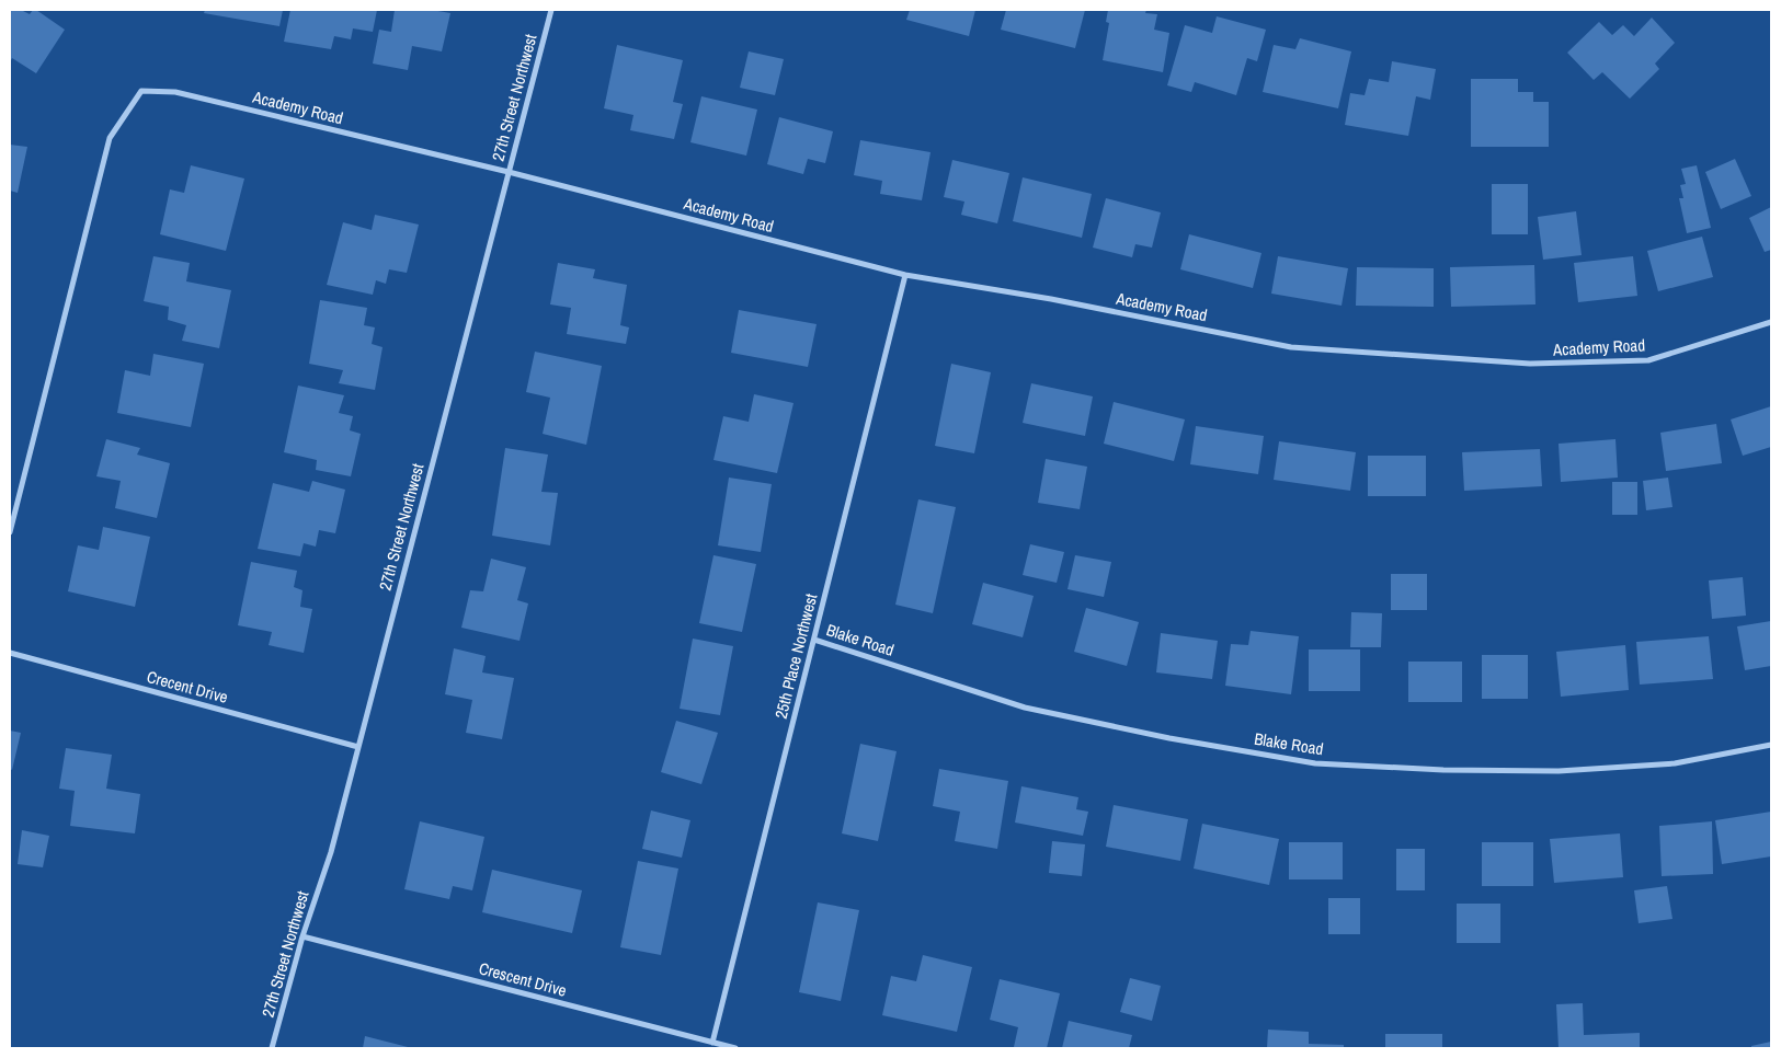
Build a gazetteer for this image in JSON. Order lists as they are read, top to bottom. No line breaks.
{"streets":{"street":["27th Street Northwest","Academy Road","Blake Road","25th Place Northwest","Crecent Drive","Crescent Drive"]},"crossings":[["27th Street Northwest","Academy Road"],["27th Street Northwest","Crecent Drive"],["27th Street Northwest","Crescent Drive"],["Academy Road","25th Place Northwest"],["Blake Road","25th Place Northwest"],["25th Place Northwest","Crescent Drive"]]}
